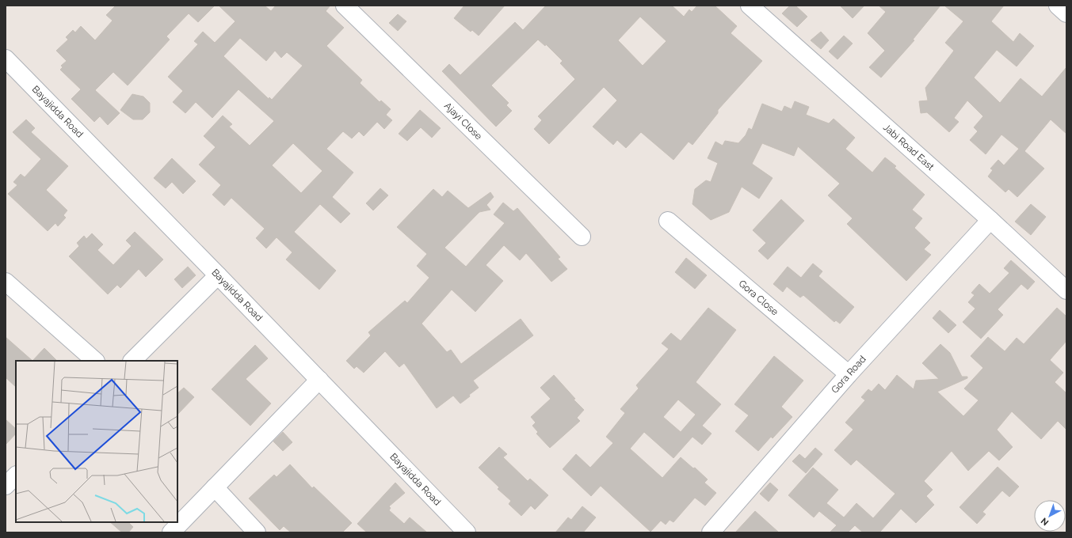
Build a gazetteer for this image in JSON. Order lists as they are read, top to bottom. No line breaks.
{"streets":{"street":["Bayajidda Road","Ajayi Close","Jabi Road East","Gora Close","Gora Road"]},"crossings":[["Jabi Road East","Gora Road"],["Gora Close","Gora Road"]],"north":"bottom left"}
